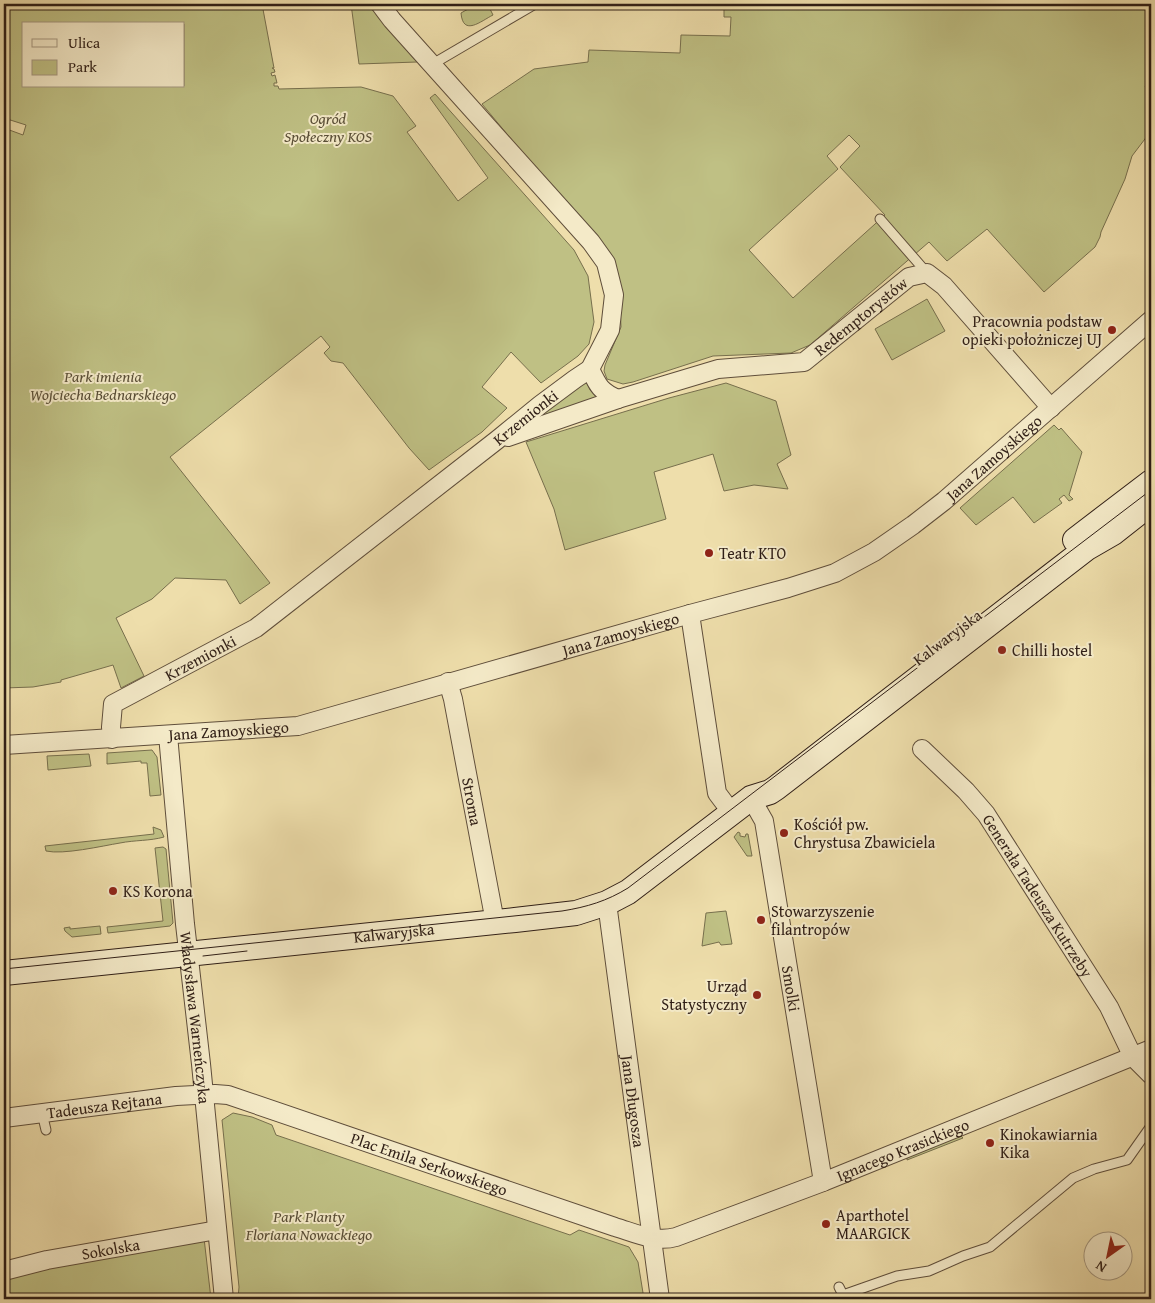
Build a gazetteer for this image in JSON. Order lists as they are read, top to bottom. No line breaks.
{"streets":{"street":["Redemptorystów","Krzemionki","Jana Zamoyskiego","Kalwaryjska","Stroma","Generała Tadeusza Kutrzeby","Smolki","Władysława Warneńczyka","Jana Długosza","Tadeusza Rejtana","Ignacego Krasickiego","Plac Emila Serkowskiego","Sokolska"]},"crossings":[["Redemptorystów","Krzemionki"],["Redemptorystów","Jana Zamoyskiego"],["Krzemionki","Jana Zamoyskiego"],["Jana Zamoyskiego","Stroma"],["Jana Zamoyskiego","Władysława Warneńczyka"],["Kalwaryjska","Stroma"],["Kalwaryjska","Smolki"],["Kalwaryjska","Władysława Warneńczyka"],["Kalwaryjska","Jana Długosza"],["Generała Tadeusza Kutrzeby","Ignacego Krasickiego"],["Smolki","Ignacego Krasickiego"],["Władysława Warneńczyka","Tadeusza Rejtana"],["Władysława Warneńczyka","Plac Emila Serkowskiego"],["Władysława Warneńczyka","Sokolska"],["Jana Długosza","Ignacego Krasickiego"],["Jana Długosza","Plac Emila Serkowskiego"],["Tadeusza Rejtana","Plac Emila Serkowskiego"],["Ignacego Krasickiego","Plac Emila Serkowskiego"]],"parks":["Ogród Społeczny KOS","Park imienia Wojciecha Bednarskiego","Park Planty Floriana Nowackiego"],"places":["Pracownia podstaw opieki położniczej UJ","Teatr KTO","Chilli hostel","Kościół pw. Chrystusa Zbawiciela","KS Korona","Stowarzyszenie filantropów","Urząd Statystyczny","Kinokawiarnia Kika","Aparthotel MAARGICK"],"legend":["Ulica","Park"],"north":"bottom left"}
